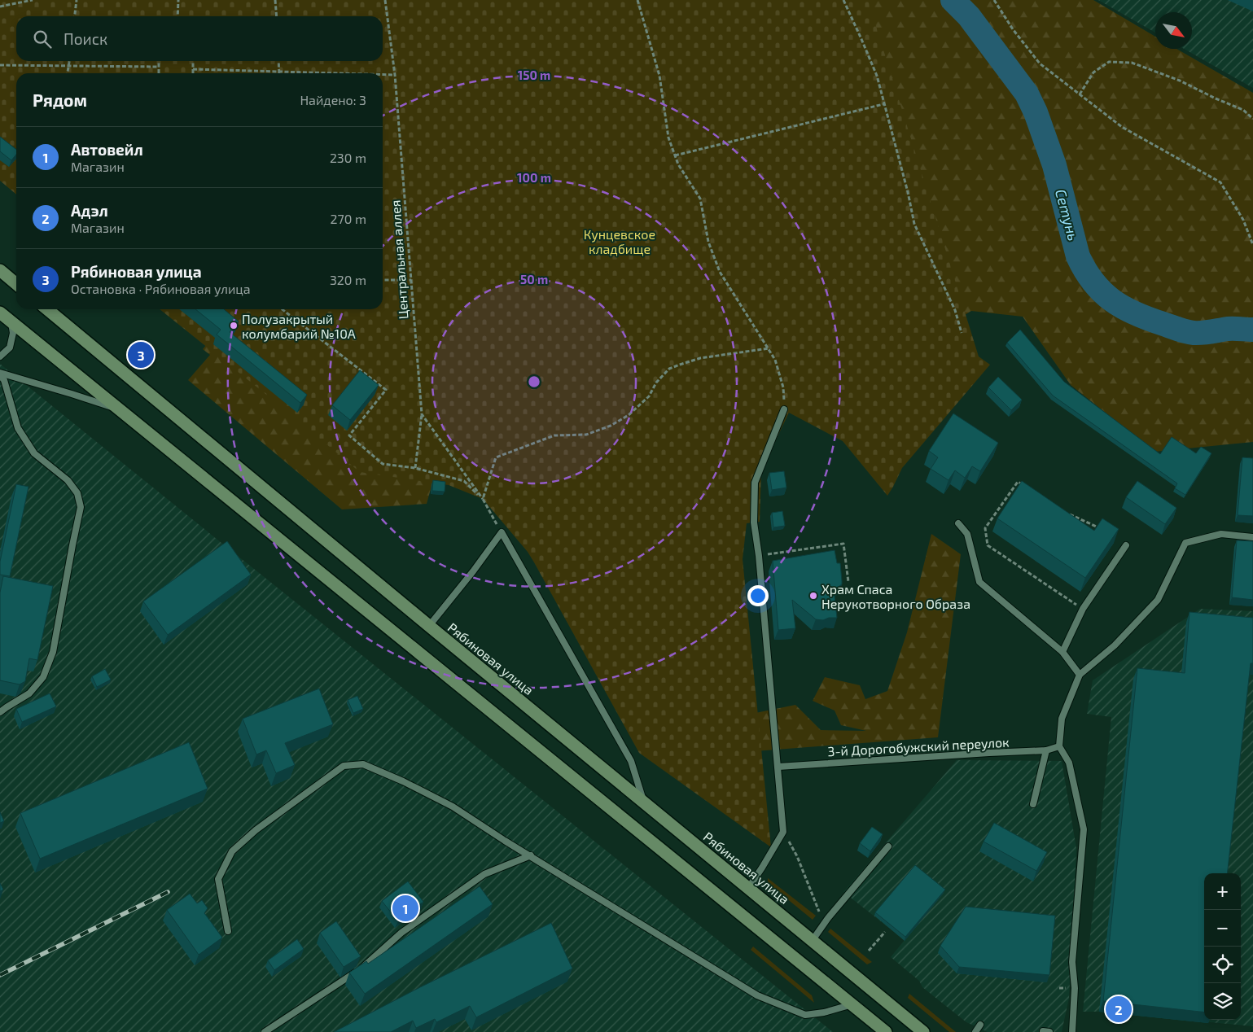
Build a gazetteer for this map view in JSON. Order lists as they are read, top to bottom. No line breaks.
{"streets":{"main road":["Рябиновая улица"],"lane":["3-й Дорогобужский переулок"],"path":["Центральная аллея"]},"water":["Сетунь"],"parks":["Кунцевское кладбище"],"places":["Полузакрытый колумбарий №10А","Храм Спаса Нерукотворного Образа"],"north":"bottom right","page":{"search":"Поиск","heading":["Рядом","Найдено: 3"],"list":[{"mark":"1","name":"Автовейл","note":"Магазин","value":"230 m"},{"mark":"2","name":"Адэл","note":"Магазин","value":"270 m"},{"mark":"3","name":"Рябиновая улица","note":"Остановка · Рябиновая улица","value":"320 m"}],"pins":["3","1","2"],"map_buttons":["+","−"]},"rings":["150 m","100 m","50 m"]}
